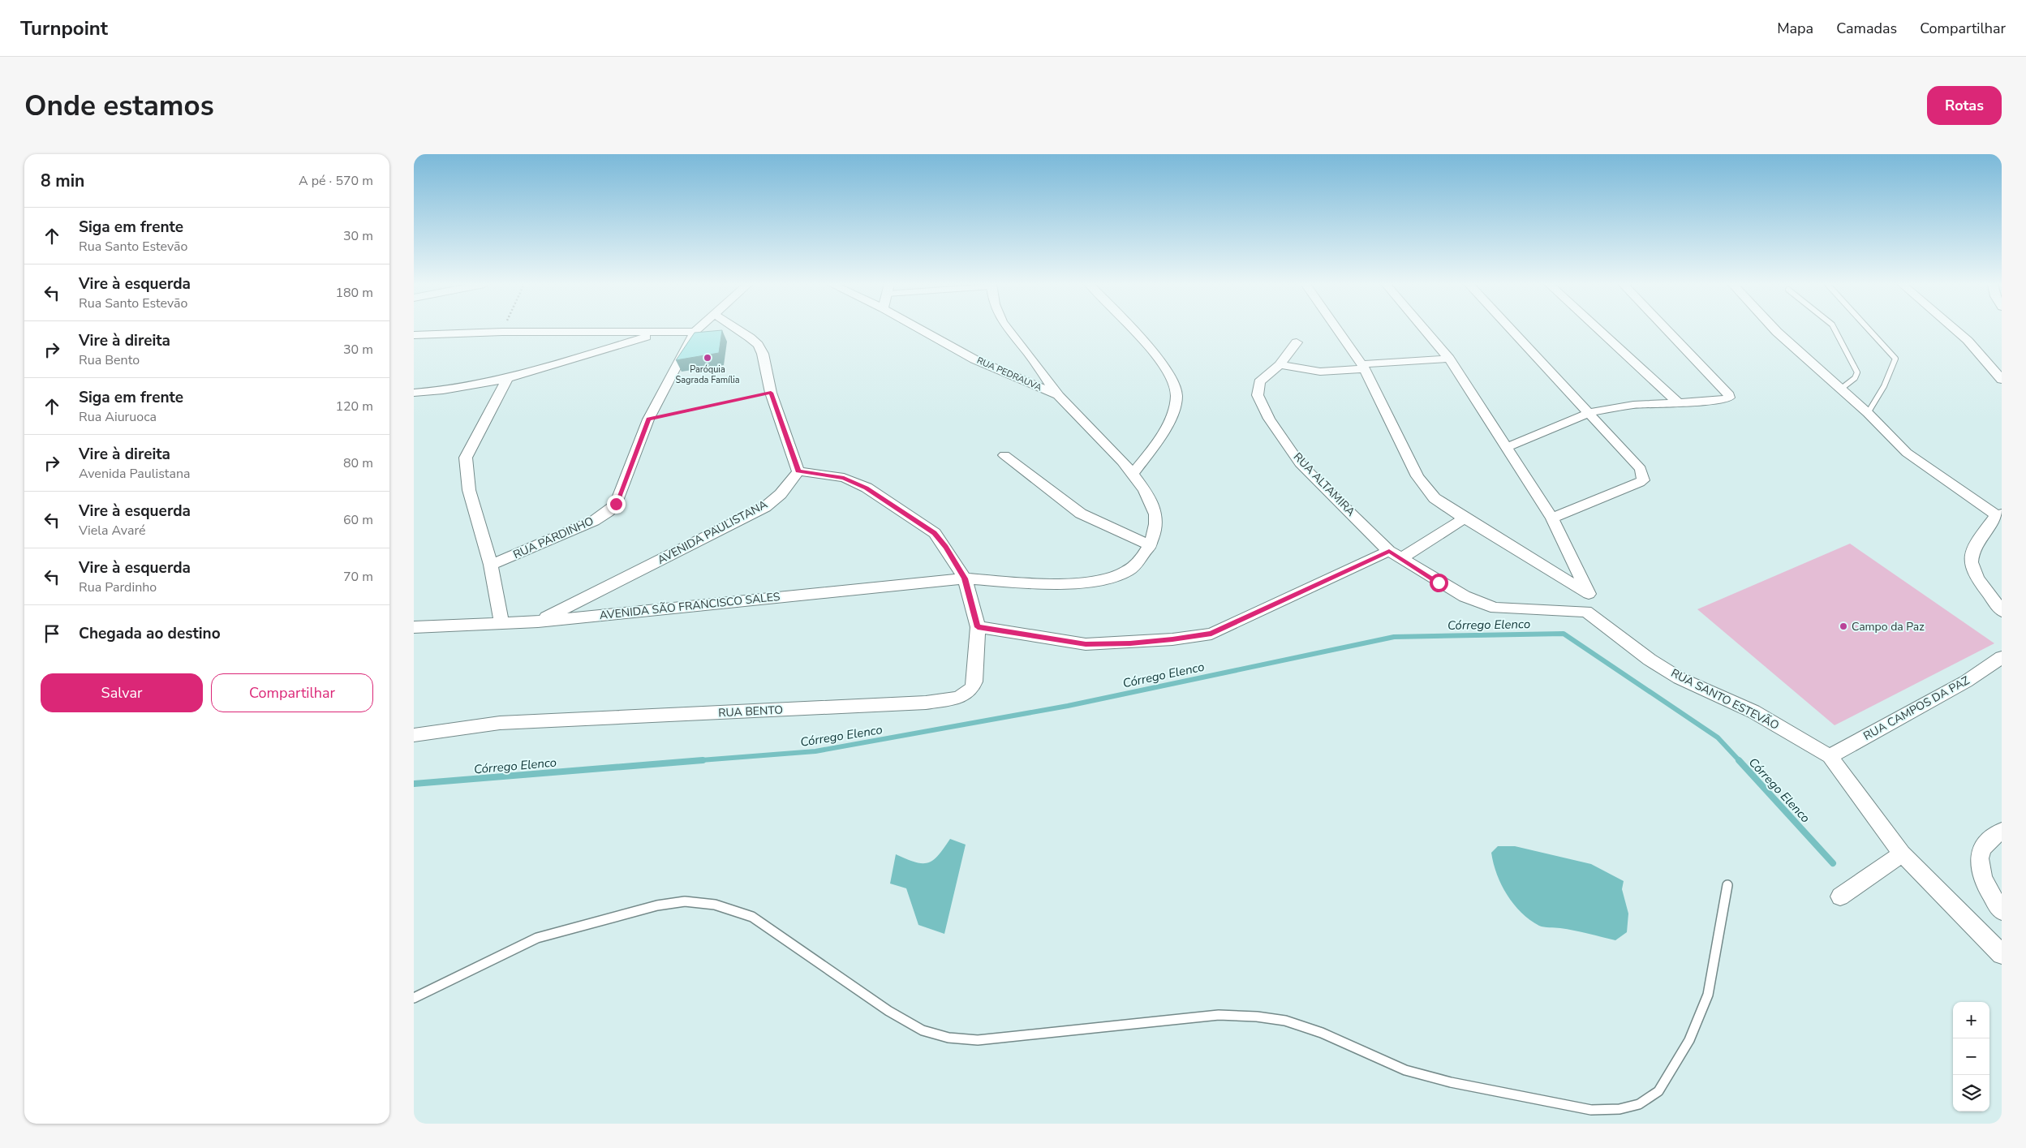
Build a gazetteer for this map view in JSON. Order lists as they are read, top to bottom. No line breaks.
{"streets":{"street":["RUA PEDRAUVA","RUA ALTAMIRA","AVENIDA PAULISTANA","RUA PARDINHO","AVENIDA SÃO FRANCISCO SALES","RUA SANTO ESTEVÃO","RUA CAMPOS DA PAZ","RUA BENTO"]},"crossings":[["AVENIDA PAULISTANA","AVENIDA SÃO FRANCISCO SALES"],["AVENIDA PAULISTANA","RUA BENTO"],["AVENIDA SÃO FRANCISCO SALES","RUA BENTO"],["RUA SANTO ESTEVÃO","RUA CAMPOS DA PAZ"]],"water":["Córrego Elenco"],"places":["Paróquia Sagrada Família","Campo da Paz"],"page":{"header":"Turnpoint","nav":["Mapa","Camadas","Compartilhar"],"buttons":["Rotas",["Salvar","Compartilhar"]],"title":"Onde estamos","heading":["8 min","A pé · 570 m"],"list":[["Siga em frente","Rua Santo Estevão","30 m"],["Vire à esquerda","Rua Santo Estevão","180 m"],["Vire à direita","Rua Bento","30 m"],["Siga em frente","Rua Aiuruoca","120 m"],["Vire à direita","Avenida Paulistana","80 m"],["Vire à esquerda","Viela Avaré","60 m"],["Vire à esquerda","Rua Pardinho","70 m"],"Chegada ao destino"],"map_buttons":["+","−"]}}
